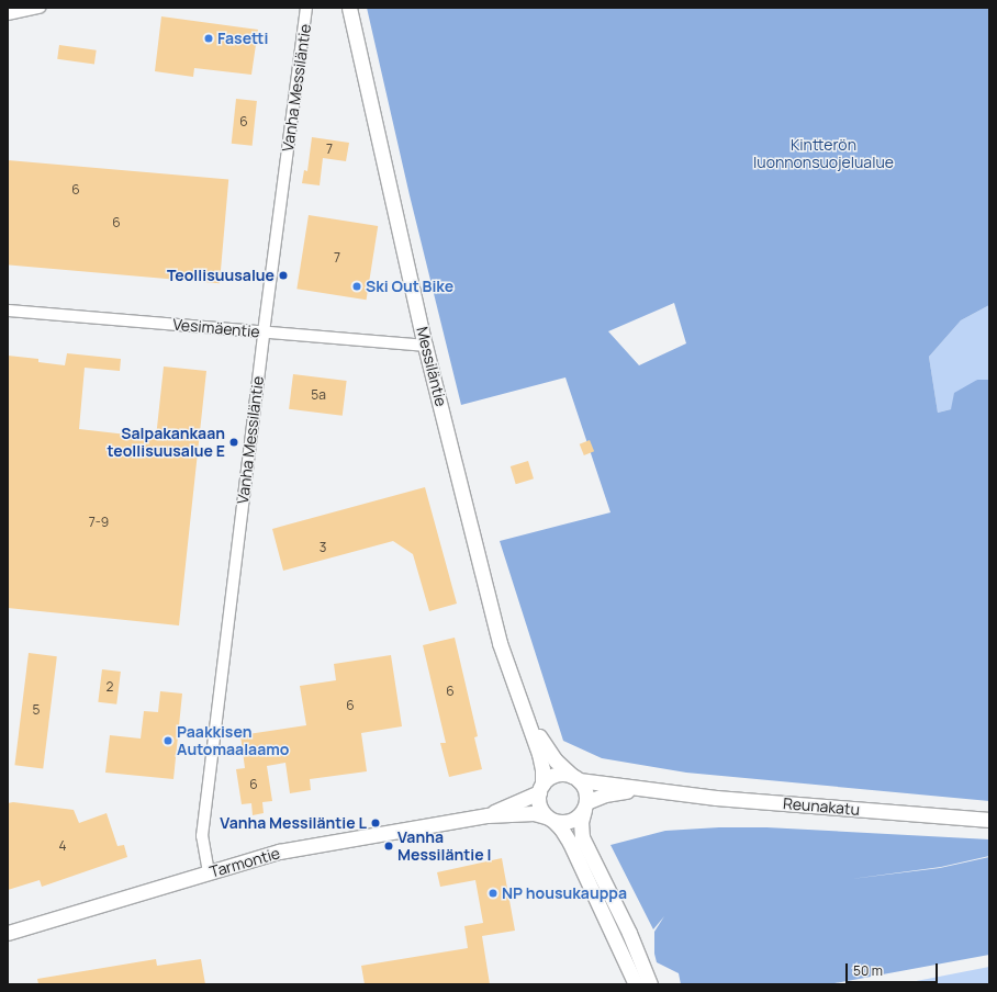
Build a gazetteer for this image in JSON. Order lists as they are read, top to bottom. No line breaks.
{"streets":{"street":["Vanha Messiläntie","Vesimäentie","Messiläntie","Reunakatu","Tarmontie"]},"crossings":[["Vanha Messiläntie","Vesimäentie"],["Vanha Messiläntie","Tarmontie"],["Vesimäentie","Messiläntie"],["Messiläntie","Reunakatu"],["Messiläntie","Tarmontie"],["Reunakatu","Tarmontie"]],"parks":["Kintterön luonnonsuojelualue"],"places":["Fasetti","Teollisuusalue","Ski Out Bike","Salpakankaan teollisuusalue E","Paakkisen Automaalaamo","Vanha Messiläntie L","Vanha Messiläntie I","NP housukauppa"],"house_numbers":["6","7","6","6","7","5a","7-9","3","2","6","6","5","6","4"],"scale_bar":"50 m"}
